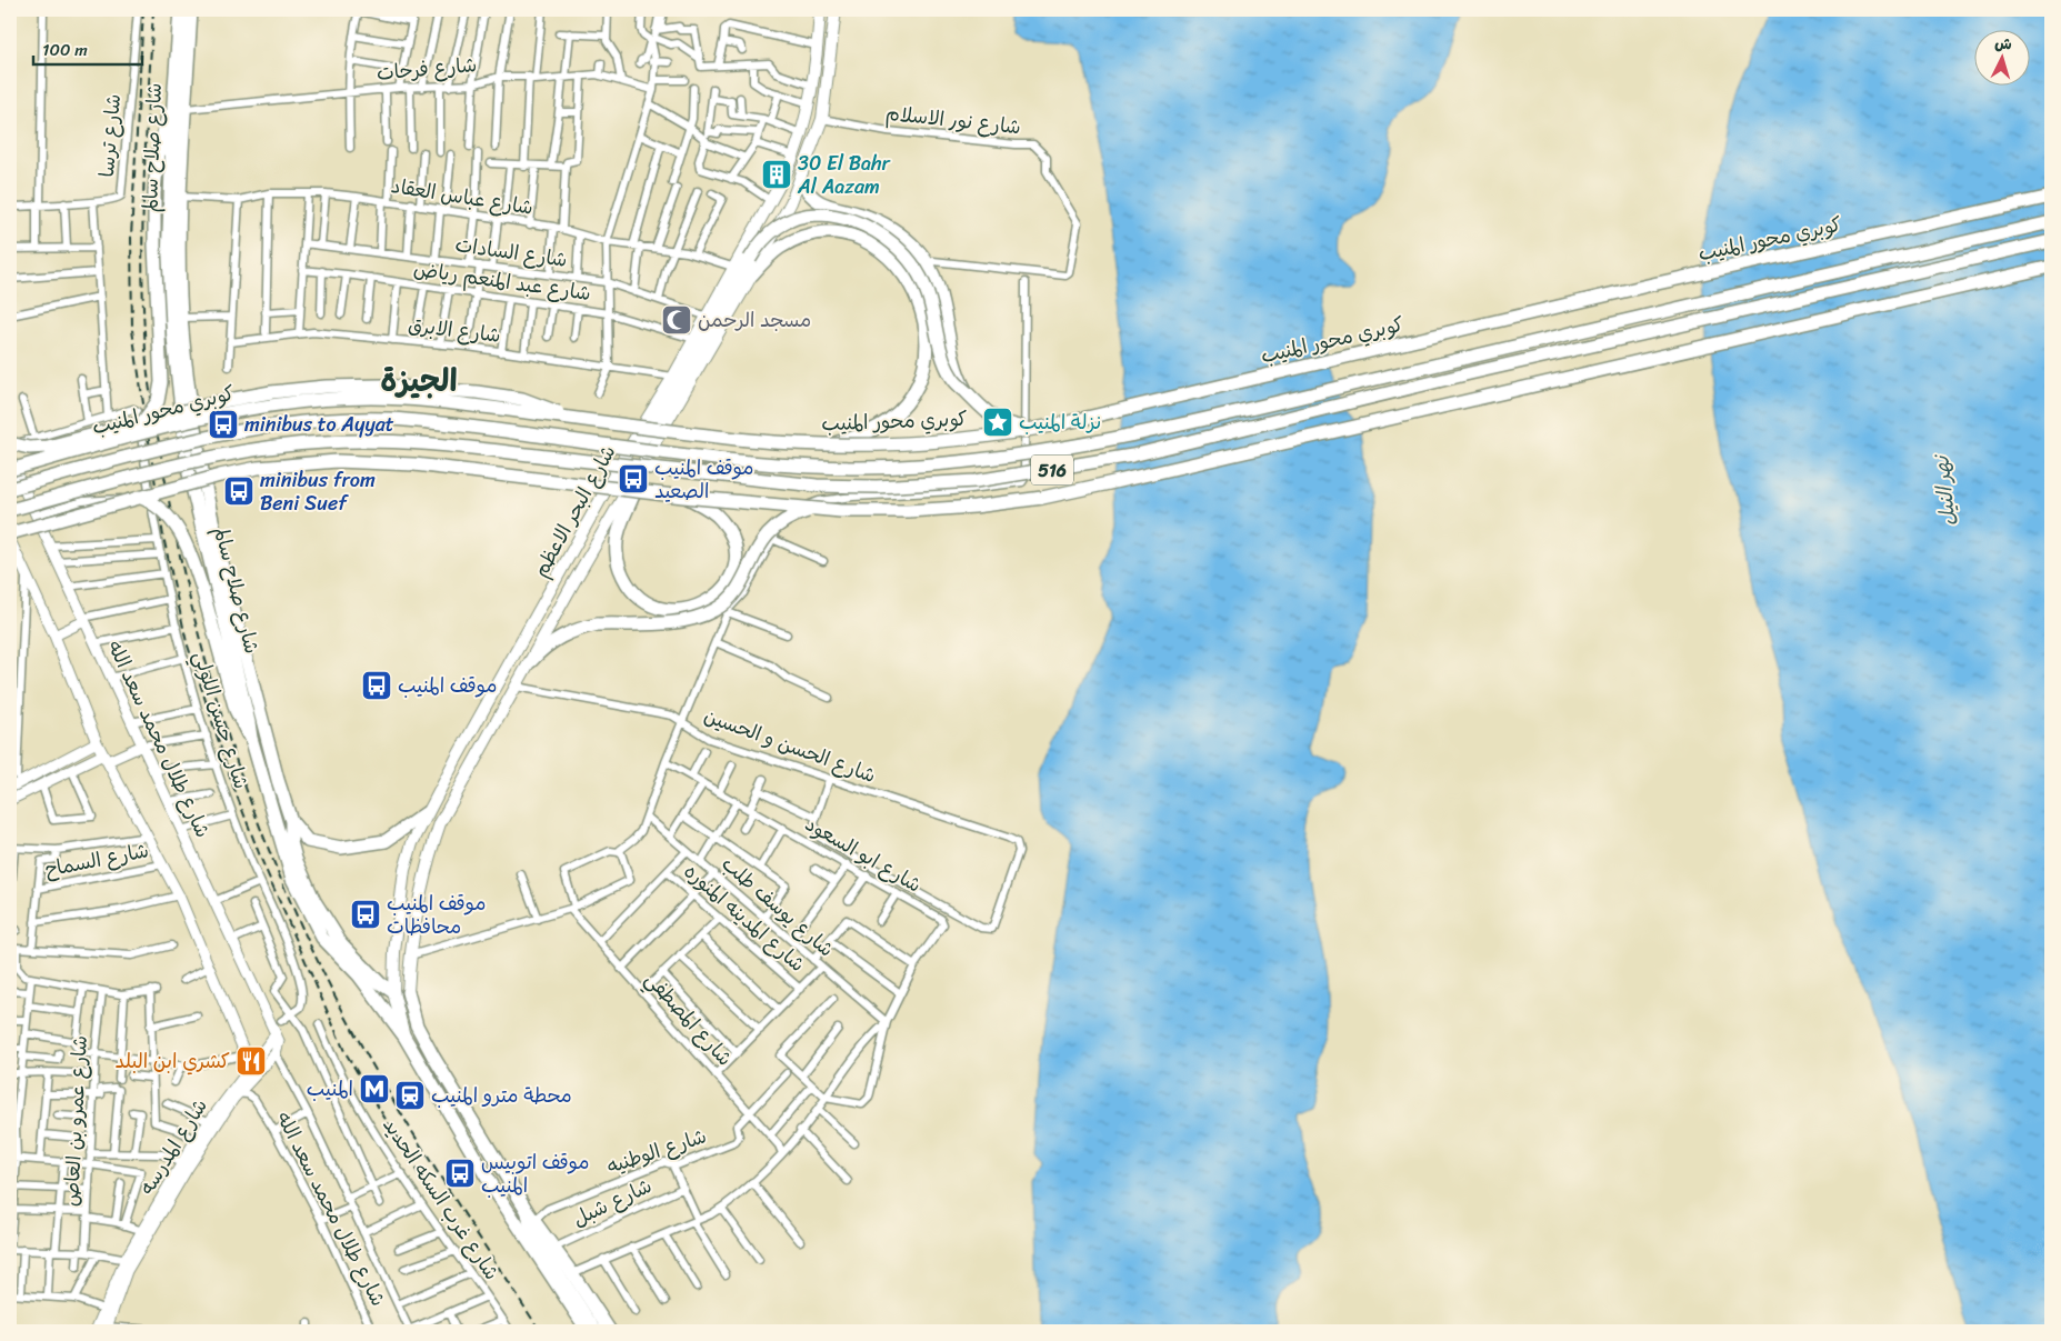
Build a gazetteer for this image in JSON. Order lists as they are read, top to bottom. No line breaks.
{"streets":{"highway":["شارع صلاح سالم","كوبري محور المنيب","516"],"main road":["شارع البحر الاعظم","شارع طلال محمد سعد الله","شارع المدرسه"],"street":["شارع فرحات","شارع نور الاسلام","شارع ترسا","شارع عباس العقاد","شارع السادات","شارع عبد المنعم رياض","شارع الابرق","شارع حسن اللولي","شارع الحسن و الحسين","شارع ابو السعود","شارع السماح","شارع يوسف طلب","شارع المدينه المنوره","شارع المصطفي","شارع عمرو بن العاص","شارع الوطنيه","شارع غرب السكه الحديد","شارع شبل"]},"crossings":[["شارع فرحات","شارع صلاح سالم"],["شارع نور الاسلام","شارع البحر الاعظم"],["شارع صلاح سالم","شارع عباس العقاد"],["شارع صلاح سالم","شارع البحر الاعظم"],["شارع عباس العقاد","شارع البحر الاعظم"],["شارع السادات","شارع البحر الاعظم"],["شارع عبد المنعم رياض","شارع البحر الاعظم"],["شارع الابرق","شارع البحر الاعظم"],["516","شارع طلال محمد سعد الله"],["شارع البحر الاعظم","شارع الحسن و الحسين"],["شارع طلال محمد سعد الله","شارع المدرسه"],["شارع ابو السعود","شارع يوسف طلب"],["شارع المصطفي","شارع الوطنيه"]],"districts":["الجيزة"],"water":["نهر النيل"],"places":{"building":["30 El Bahr Al Aazam"],"mosque":["مسجد الرحمن"],"place":["نزلة المنيب"],"bus stop":["minibus to Ayyat","موقف المنيب الصعيد","minibus from Beni Suef","موقف المنيب","موقف المنيب محافظات","موقف اتوبيس المنيب"],"restaurant":["كشري ابن البلد"],"metro station":["المنيب"],"station":["محطة مترو المنيب"]},"scale_bar":"100 m","north":"top"}
